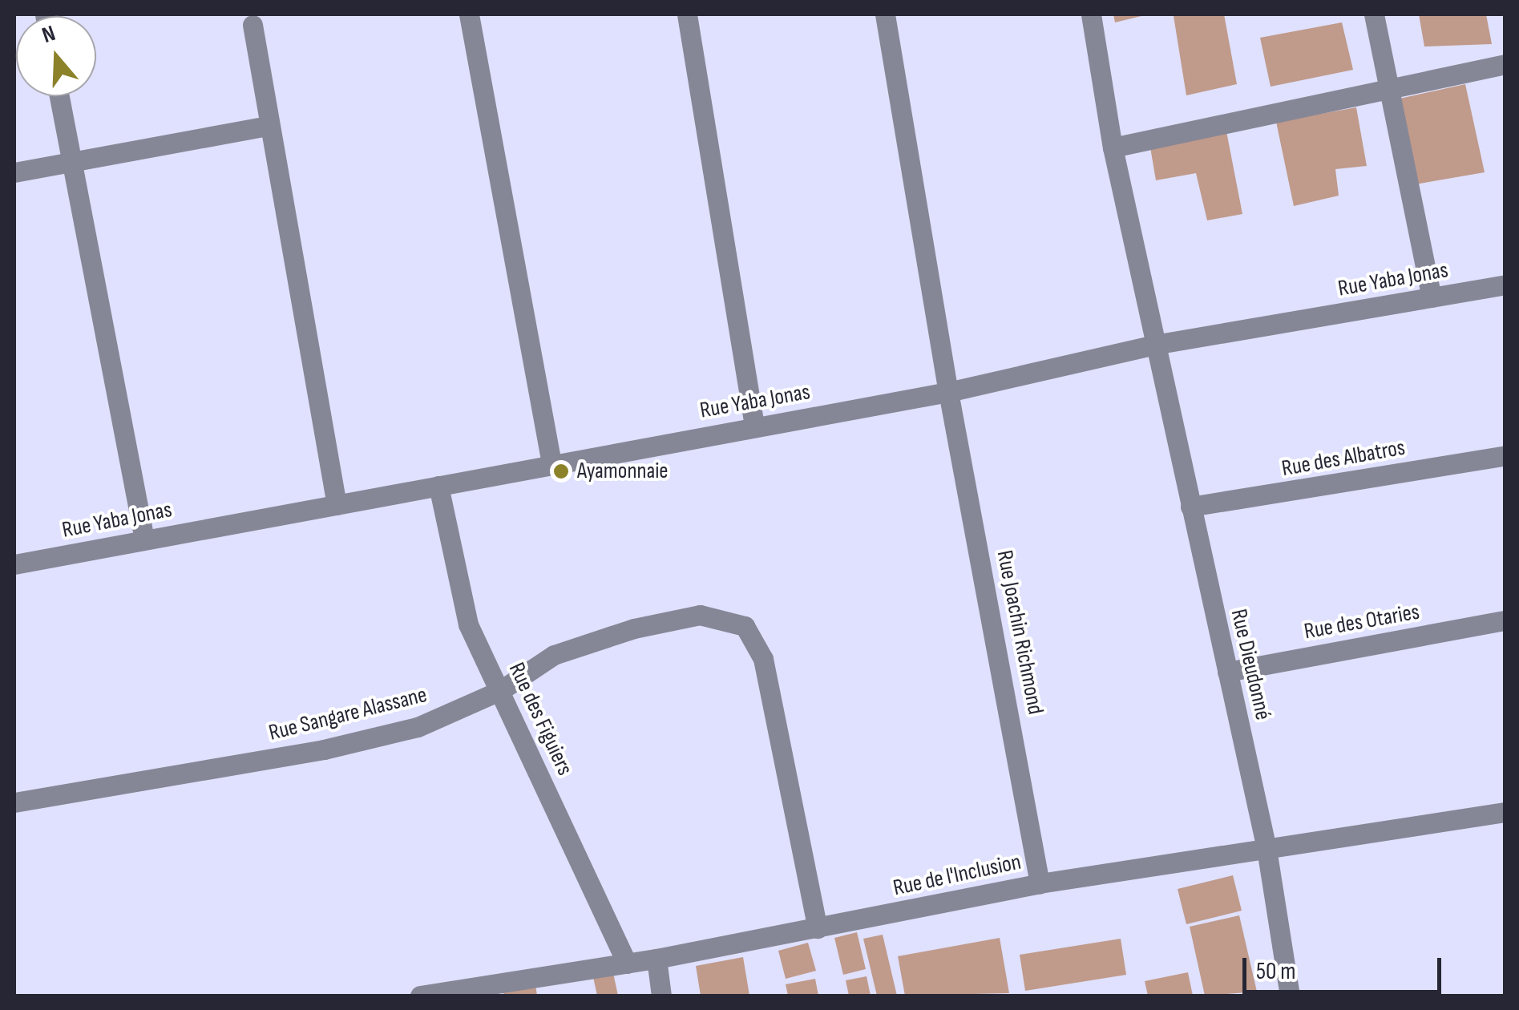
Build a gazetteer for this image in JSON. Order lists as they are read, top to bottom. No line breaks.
{"streets":{"street":["Rue Yaba Jonas","Rue des Albatros","Rue des Otaries","Rue Joachin Richmond","Rue Dieudonné","Rue Sangare Alassane","Rue des Figuiers","Rue de l'Inclusion"]},"crossings":[["Rue Yaba Jonas","Rue Joachin Richmond"],["Rue Yaba Jonas","Rue Dieudonné"],["Rue Yaba Jonas","Rue des Figuiers"],["Rue des Albatros","Rue Dieudonné"],["Rue des Otaries","Rue Dieudonné"],["Rue Joachin Richmond","Rue de l'Inclusion"],["Rue Dieudonné","Rue de l'Inclusion"],["Rue Sangare Alassane","Rue des Figuiers"],["Rue Sangare Alassane","Rue de l'Inclusion"],["Rue des Figuiers","Rue de l'Inclusion"]],"places":["Ayamonnaie"],"scale_bar":"50 m","north":"top"}
